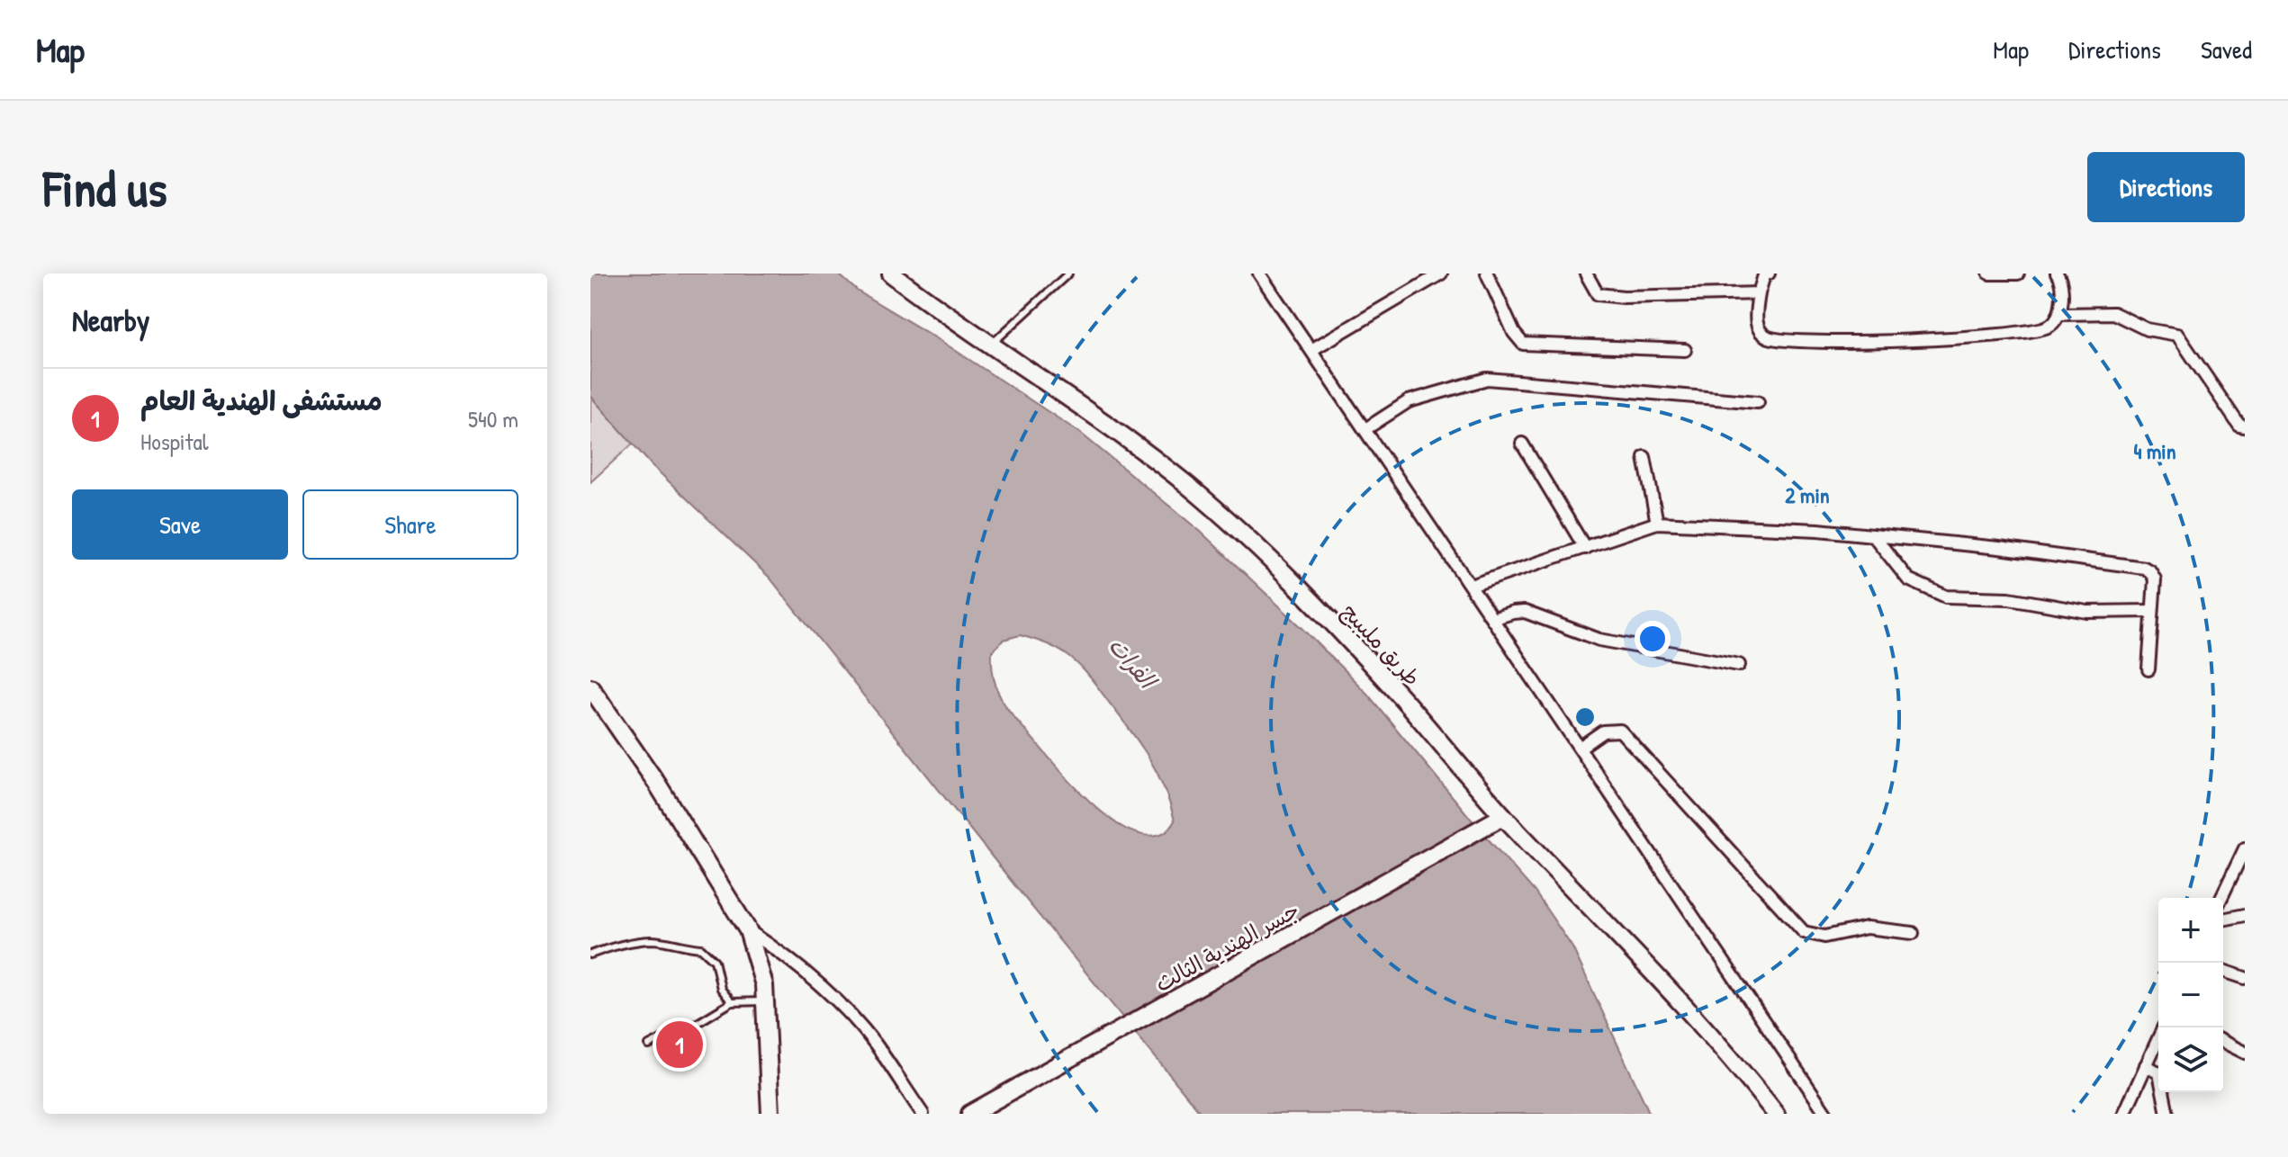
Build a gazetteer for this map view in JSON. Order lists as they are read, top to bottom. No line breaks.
{"streets":{"street":["طريق مليبيج","جسر الهندية الثالث"]},"crossings":[["طريق مليبيج","جسر الهندية الثالث"]],"water":["الفرات"],"page":{"header":"Map","nav":["Map","Directions","Saved"],"buttons":["Directions",["Save","Share"]],"title":"Find us","heading":"Nearby","list":[{"mark":"1","name":"مستشفى الهندية العام","note":"Hospital","value":"540 m"}],"map_buttons":["+","−"],"pins":"1"},"rings":["4 min","2 min"]}
